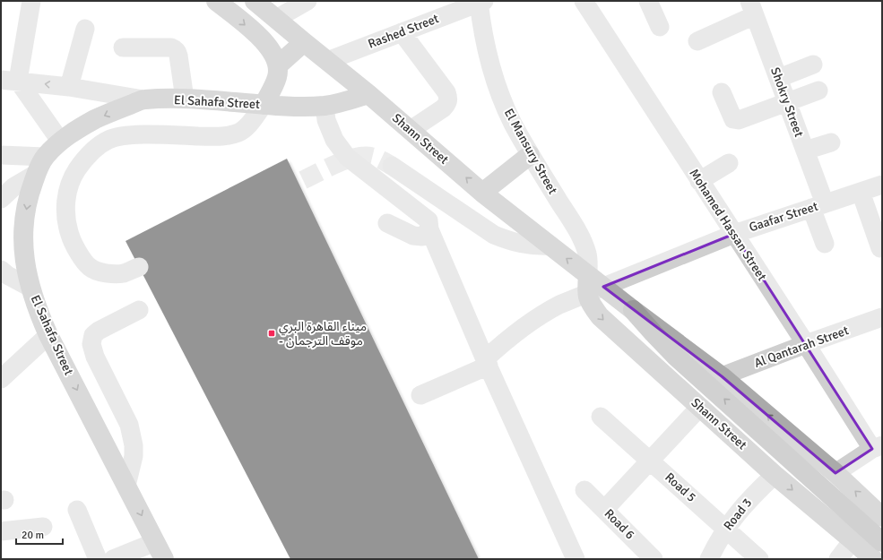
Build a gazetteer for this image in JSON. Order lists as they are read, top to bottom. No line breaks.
{"streets":{"main road":["El Sahafa Street","Shann Street"],"street":["Rashed Street","Shokry Street","El Mansury Street","Gaafar Street","Mohamed Hassan Street","Al Qantarah Street","Road 5","Road 3","Road 6"]},"crossings":[["Rashed Street","Shann Street"],["Rashed Street","El Mansury Street"],["El Sahafa Street","Shann Street"],["Shokry Street","Gaafar Street"],["Shann Street","El Mansury Street"],["Shann Street","Gaafar Street"],["Shann Street","Al Qantarah Street"],["Shann Street","Road 3"],["El Mansury Street","Gaafar Street"],["Gaafar Street","Mohamed Hassan Street"],["Mohamed Hassan Street","Al Qantarah Street"],["Road 5","Road 3"]],"one_way":["El Sahafa Street"],"places":{"transit":["ميناء القاهرة البري - موقف الترجمان"]},"scale_bar":"20 m"}
